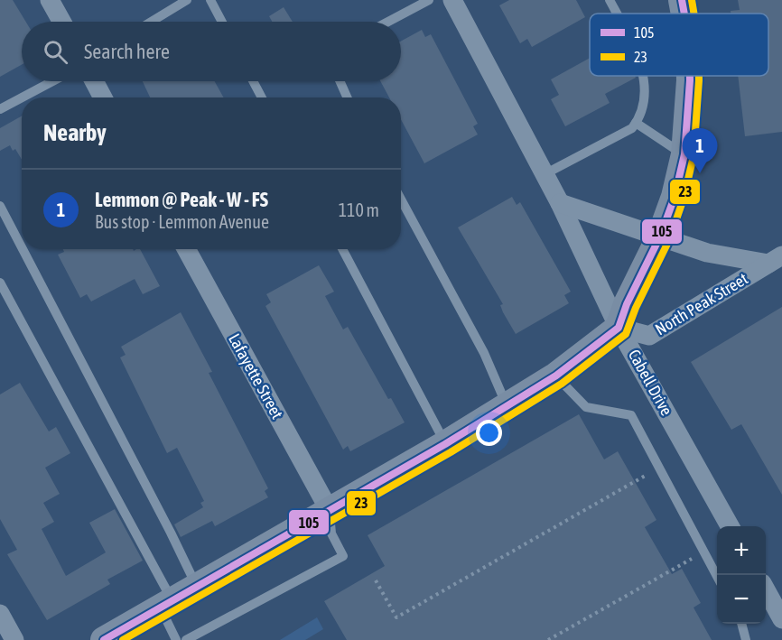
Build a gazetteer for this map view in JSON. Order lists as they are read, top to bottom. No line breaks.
{"streets":{"street":["North Peak Street","Lafayette Street","Cabell Drive"]},"crossings":[["North Peak Street","Cabell Drive"]],"lines":["transit line 105","transit line 23"],"legend":["105","23"],"page":{"search":"Search here","heading":"Nearby","pins":"1","list":[{"mark":"1","name":"Lemmon @ Peak - W - FS","note":"Bus stop · Lemmon Avenue","value":"110 m"}],"map_buttons":["+","−"]}}
